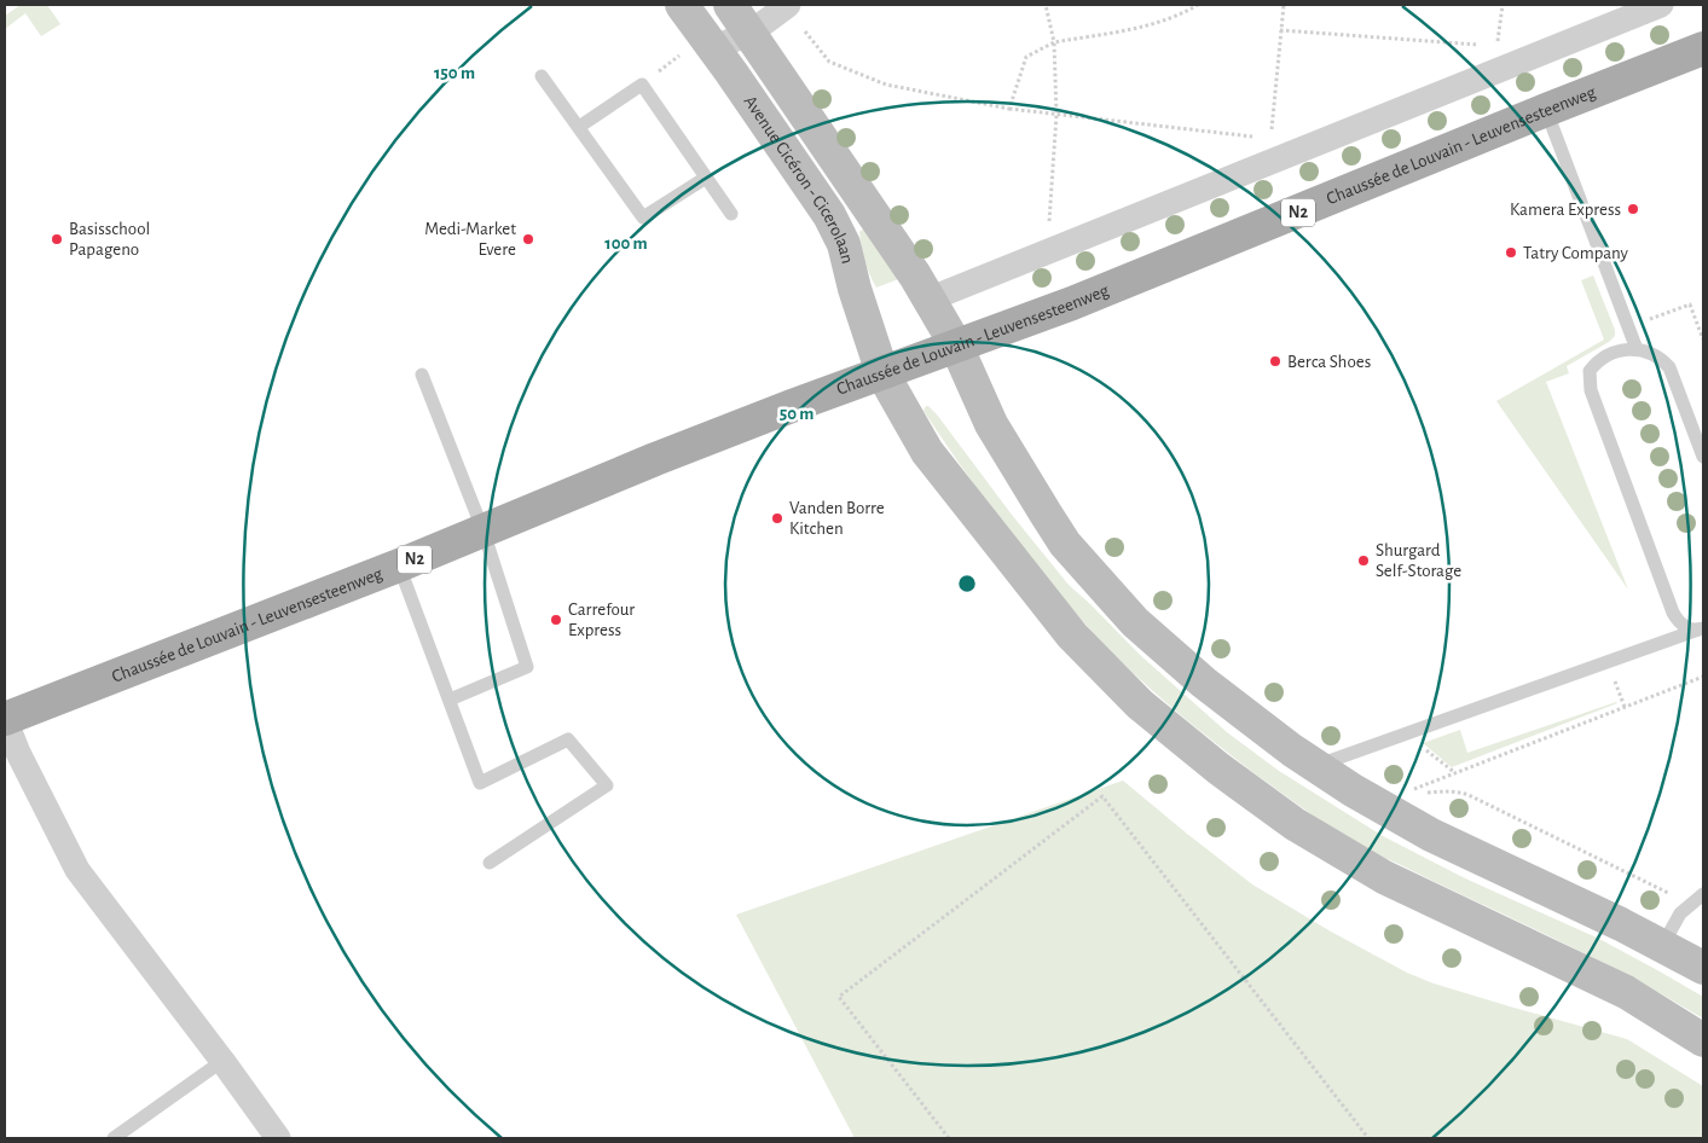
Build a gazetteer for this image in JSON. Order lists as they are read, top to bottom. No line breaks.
{"streets":{"main road":["Chaussée de Louvain - Leuvensesteenweg","Avenue Cicéron - Cicerolaan","N2"]},"crossings":[["Chaussée de Louvain - Leuvensesteenweg","Avenue Cicéron - Cicerolaan"]],"places":["Kamera Express","Basisschool Papageno","Medi-Market Evere","Tatry Company","Berca Shoes","Vanden Borre Kitchen","Shurgard Self-Storage","Carrefour Express"],"rings":["150 m","100 m","50 m"]}
